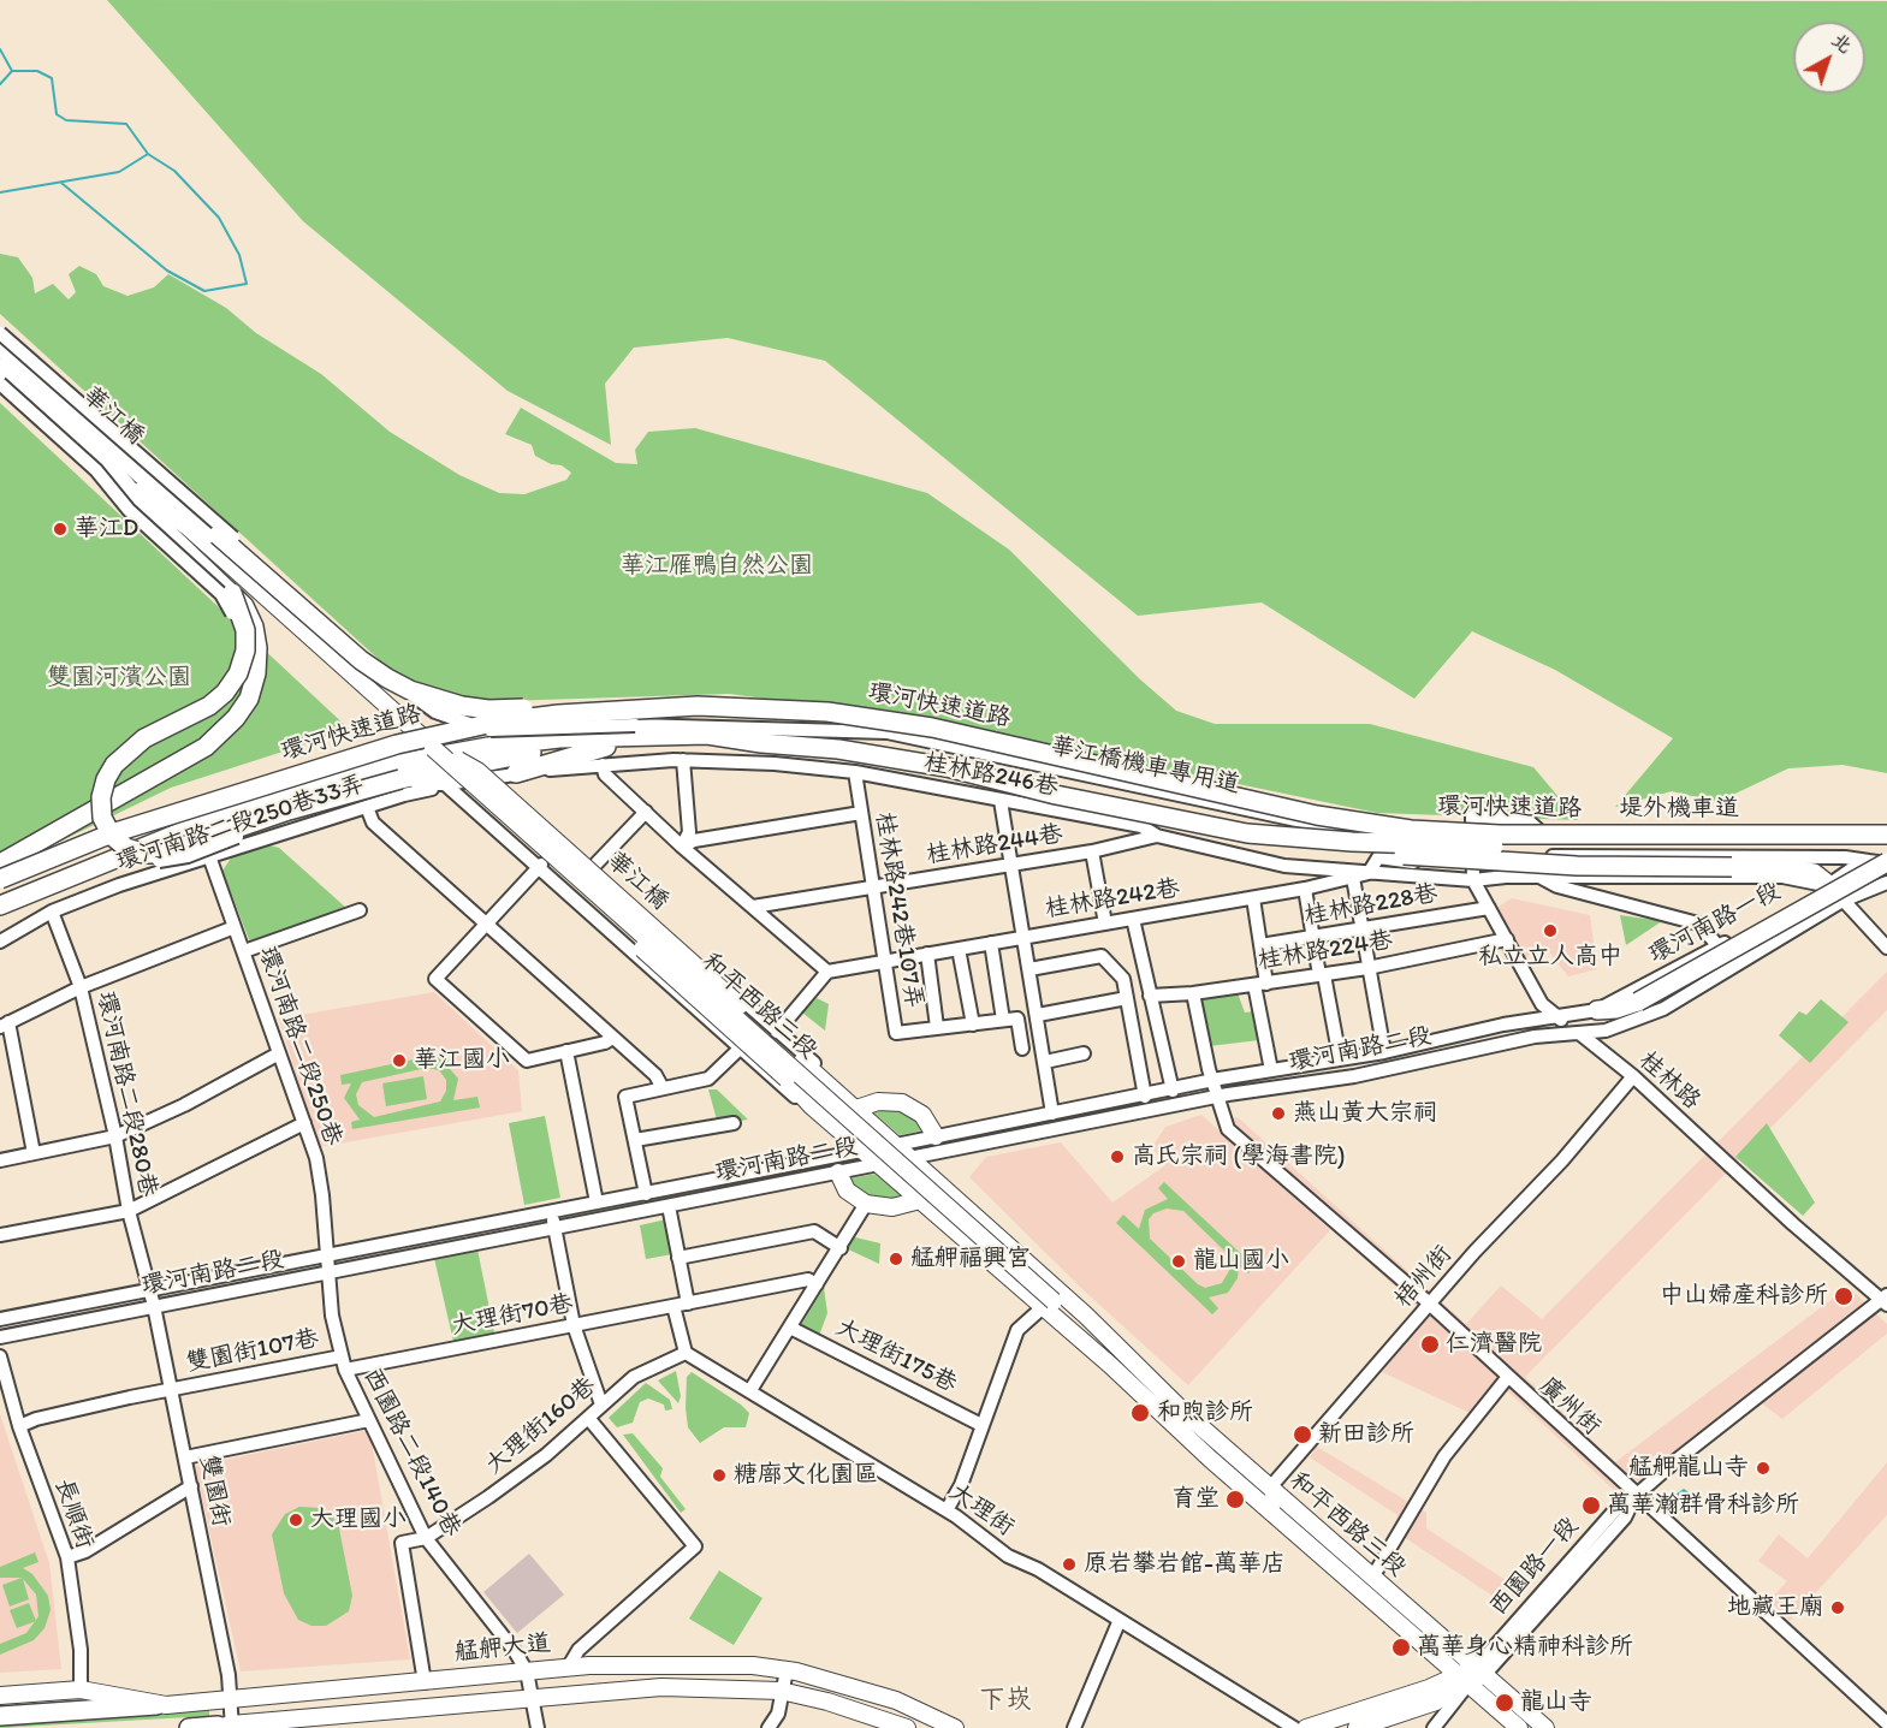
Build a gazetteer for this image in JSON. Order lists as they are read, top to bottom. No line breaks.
{"streets":{"highway":["環河快速道路","艋舺大道"],"main road":["華江橋","和平西路三段","西園路一段"],"street":["華江橋機車專用道","桂林路246巷","堤外機車道","環河南路二段250巷33弄","桂林路244巷","桂林路242巷","桂林路228巷","桂林路242巷107弄","環河南路一段","桂林路224巷","環河南路二段250巷","環河南路二段","桂林路","環河南路二段280巷","梧州街","大理街70巷","雙園街107巷","大理街175巷","廣州街","大理街160巷","西園路二段140巷","雙園街","大理街","長順街"]},"crossings":[["華江橋","和平西路三段"],["環河快速道路","堤外機車道"],["華江橋機車專用道","桂林路242巷"],["華江橋機車專用道","桂林路"],["桂林路246巷","桂林路244巷"],["桂林路246巷","桂林路242巷"],["桂林路246巷","桂林路242巷107弄"],["桂林路246巷","環河南路一段"],["桂林路246巷","桂林路"],["堤外機車道","桂林路"],["環河南路二段250巷33弄","和平西路三段"],["環河南路二段250巷33弄","環河南路二段250巷"],["環河南路二段250巷33弄","環河南路二段280巷"],["桂林路244巷","桂林路242巷107弄"],["桂林路242巷","桂林路242巷107弄"],["桂林路242巷","桂林路"],["桂林路228巷","桂林路"],["環河南路一段","環河南路二段"],["環河南路一段","桂林路"],["桂林路224巷","桂林路"],["桂林路224巷","廣州街"],["和平西路三段","環河南路二段"],["和平西路三段","梧州街"],["和平西路三段","西園路一段"],["環河南路二段250巷","環河南路二段"],["環河南路二段250巷","西園路二段140巷"],["環河南路二段","桂林路"],["環河南路二段","環河南路二段280巷"],["環河南路二段","廣州街"],["環河南路二段","西園路二段140巷"],["環河南路二段","雙園街"],["桂林路","梧州街"],["桂林路","西園路一段"],["環河南路二段280巷","雙園街"],["梧州街","廣州街"],["大理街70巷","雙園街107巷"],["大理街70巷","西園路二段140巷"],["雙園街107巷","西園路二段140巷"],["雙園街107巷","雙園街"],["雙園街107巷","長順街"],["廣州街","西園路一段"],["大理街160巷","西園路二段140巷"],["大理街160巷","大理街"],["大理街160巷","艋舺大道"],["西園路二段140巷","艋舺大道"],["雙園街","艋舺大道"]],"districts":["下崁"],"parks":["華江雁鴨自然公園","雙園河濱公園"],"places":["華江D","私立立人高中","華江國小","燕山黃大宗祠","高氏宗祠 (學海書院)","艋舺福興宮","龍山國小","中山婦產科診所","仁濟醫院","和煦診所","新田診所","艋舺龍山寺","糖廍文化園區","育堂","萬華瀚群骨科診所","大理國小","原岩攀岩館-萬華店","地藏王廟","萬華身心精神科診所","龍山寺"],"north":"top right"}
